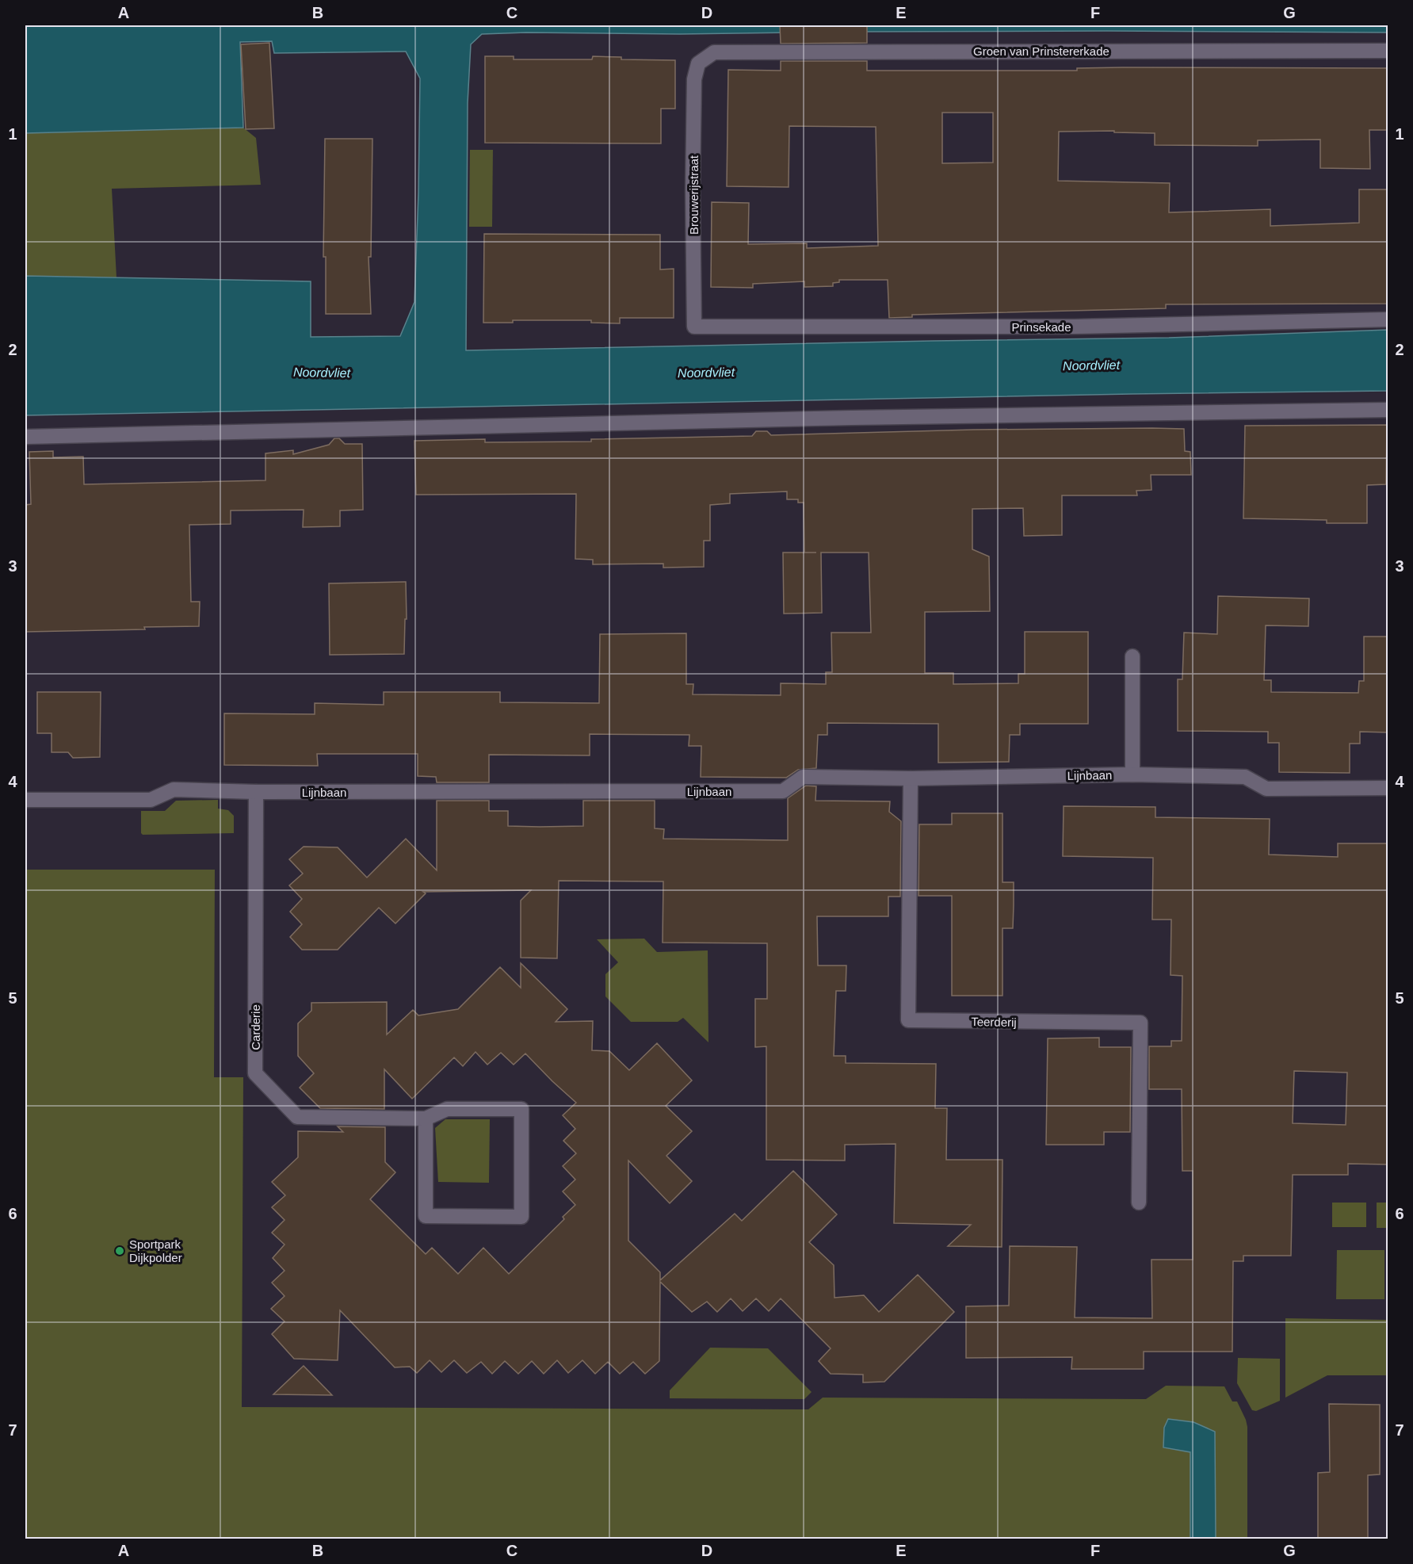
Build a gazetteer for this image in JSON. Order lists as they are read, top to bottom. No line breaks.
{"streets":{"street":["Groen van Prinstererkade","Brouwerijstraat","Prinsekade","Lijnbaan","Teerderij","Carderie"]},"crossings":[["Groen van Prinstererkade","Brouwerijstraat"],["Brouwerijstraat","Prinsekade"],["Lijnbaan","Teerderij"],["Lijnbaan","Carderie"]],"water":["Noordvliet"],"places":["Sportpark Dijkpolder"],"grid":{"columns":["A","B","C","D","E","F","G"],"rows":["1","2","3","4","5","6","7"]}}
